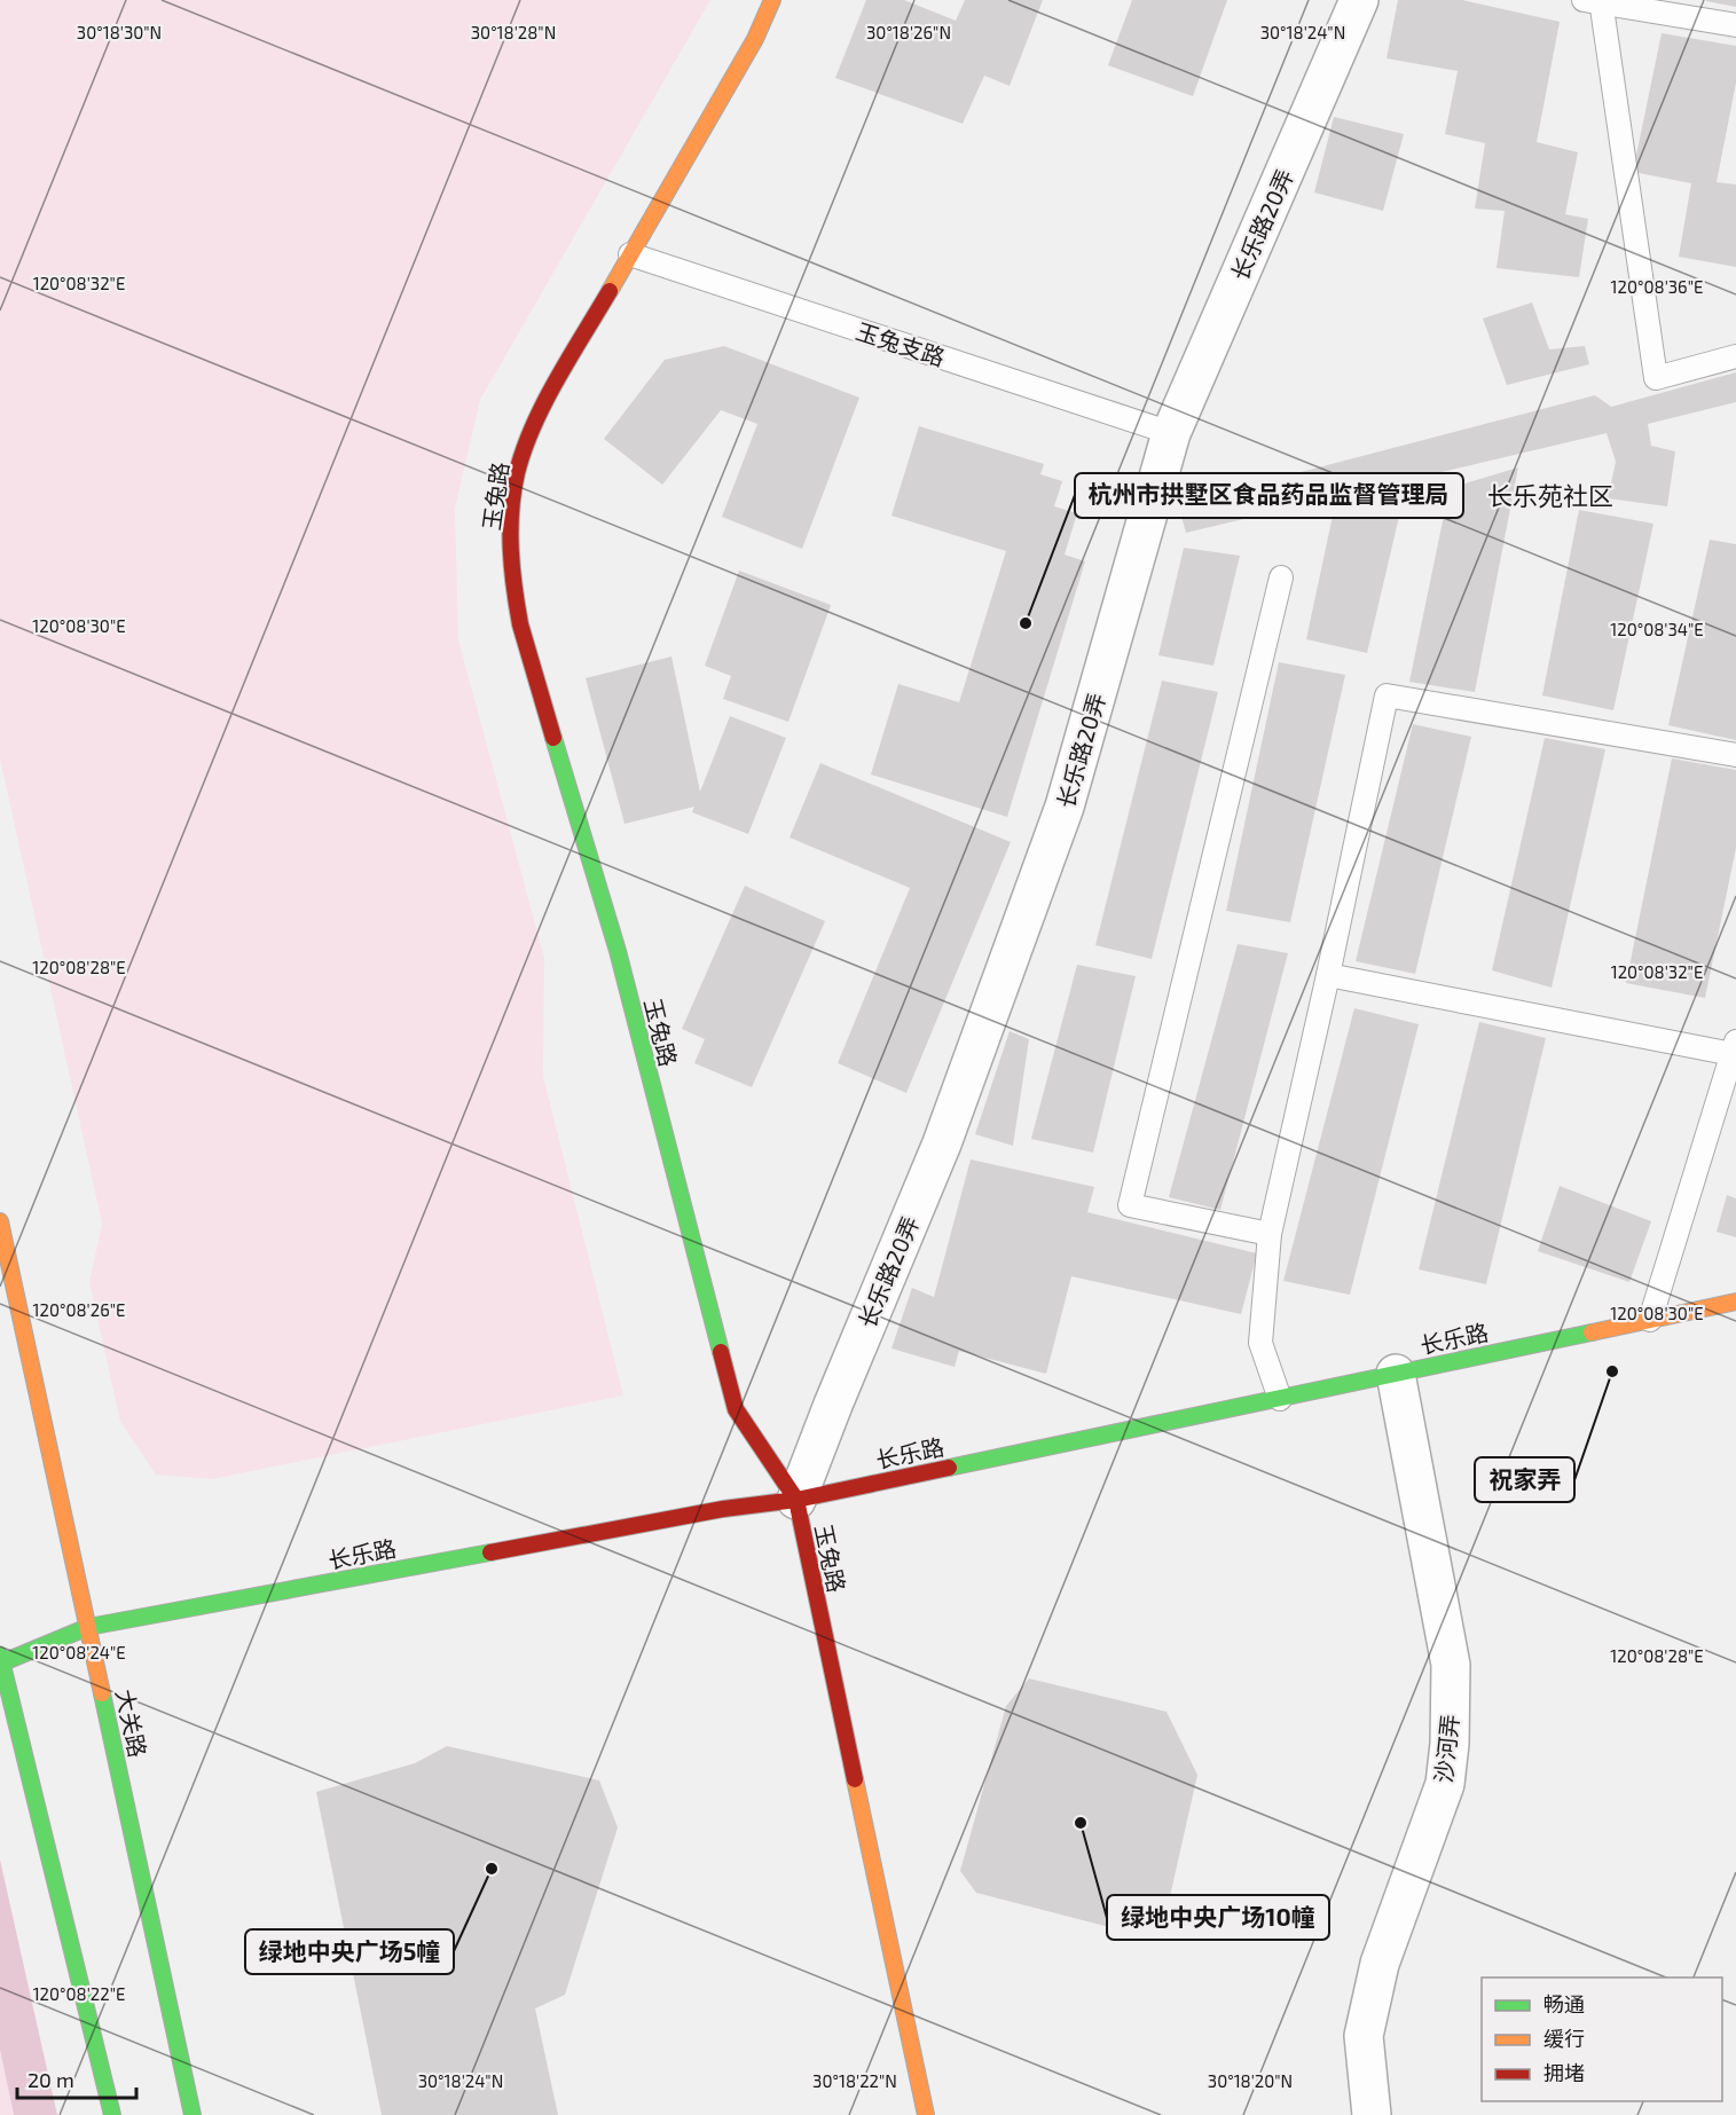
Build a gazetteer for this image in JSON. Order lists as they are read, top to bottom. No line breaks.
{"streets":{"street":["长乐路20弄","玉兔路","长乐路","大关路","沙河弄"],"lane":["玉兔支路"]},"crossings":[["长乐路20弄","玉兔支路"],["长乐路20弄","玉兔路"],["长乐路20弄","长乐路"],["玉兔支路","玉兔路"],["玉兔路","长乐路"],["长乐路","大关路"],["长乐路","沙河弄"]],"districts":["长乐苑社区"],"places":["杭州市拱墅区食品药品监督管理局","祝家弄","绿地中央广场10幢","绿地中央广场5幢"],"legend":["畅通","缓行","拥堵"],"scale_bar":"20 m","coordinates":["30°18'26\"N","30°18'24\"N","30°18'30\"N","30°18'28\"N","120°08'32\"E","120°08'36\"E","120°08'30\"E","120°08'34\"E","120°08'28\"E","120°08'26\"E","120°08'24\"E","120°08'22\"E","30°18'22\"N","30°18'20\"N"]}
